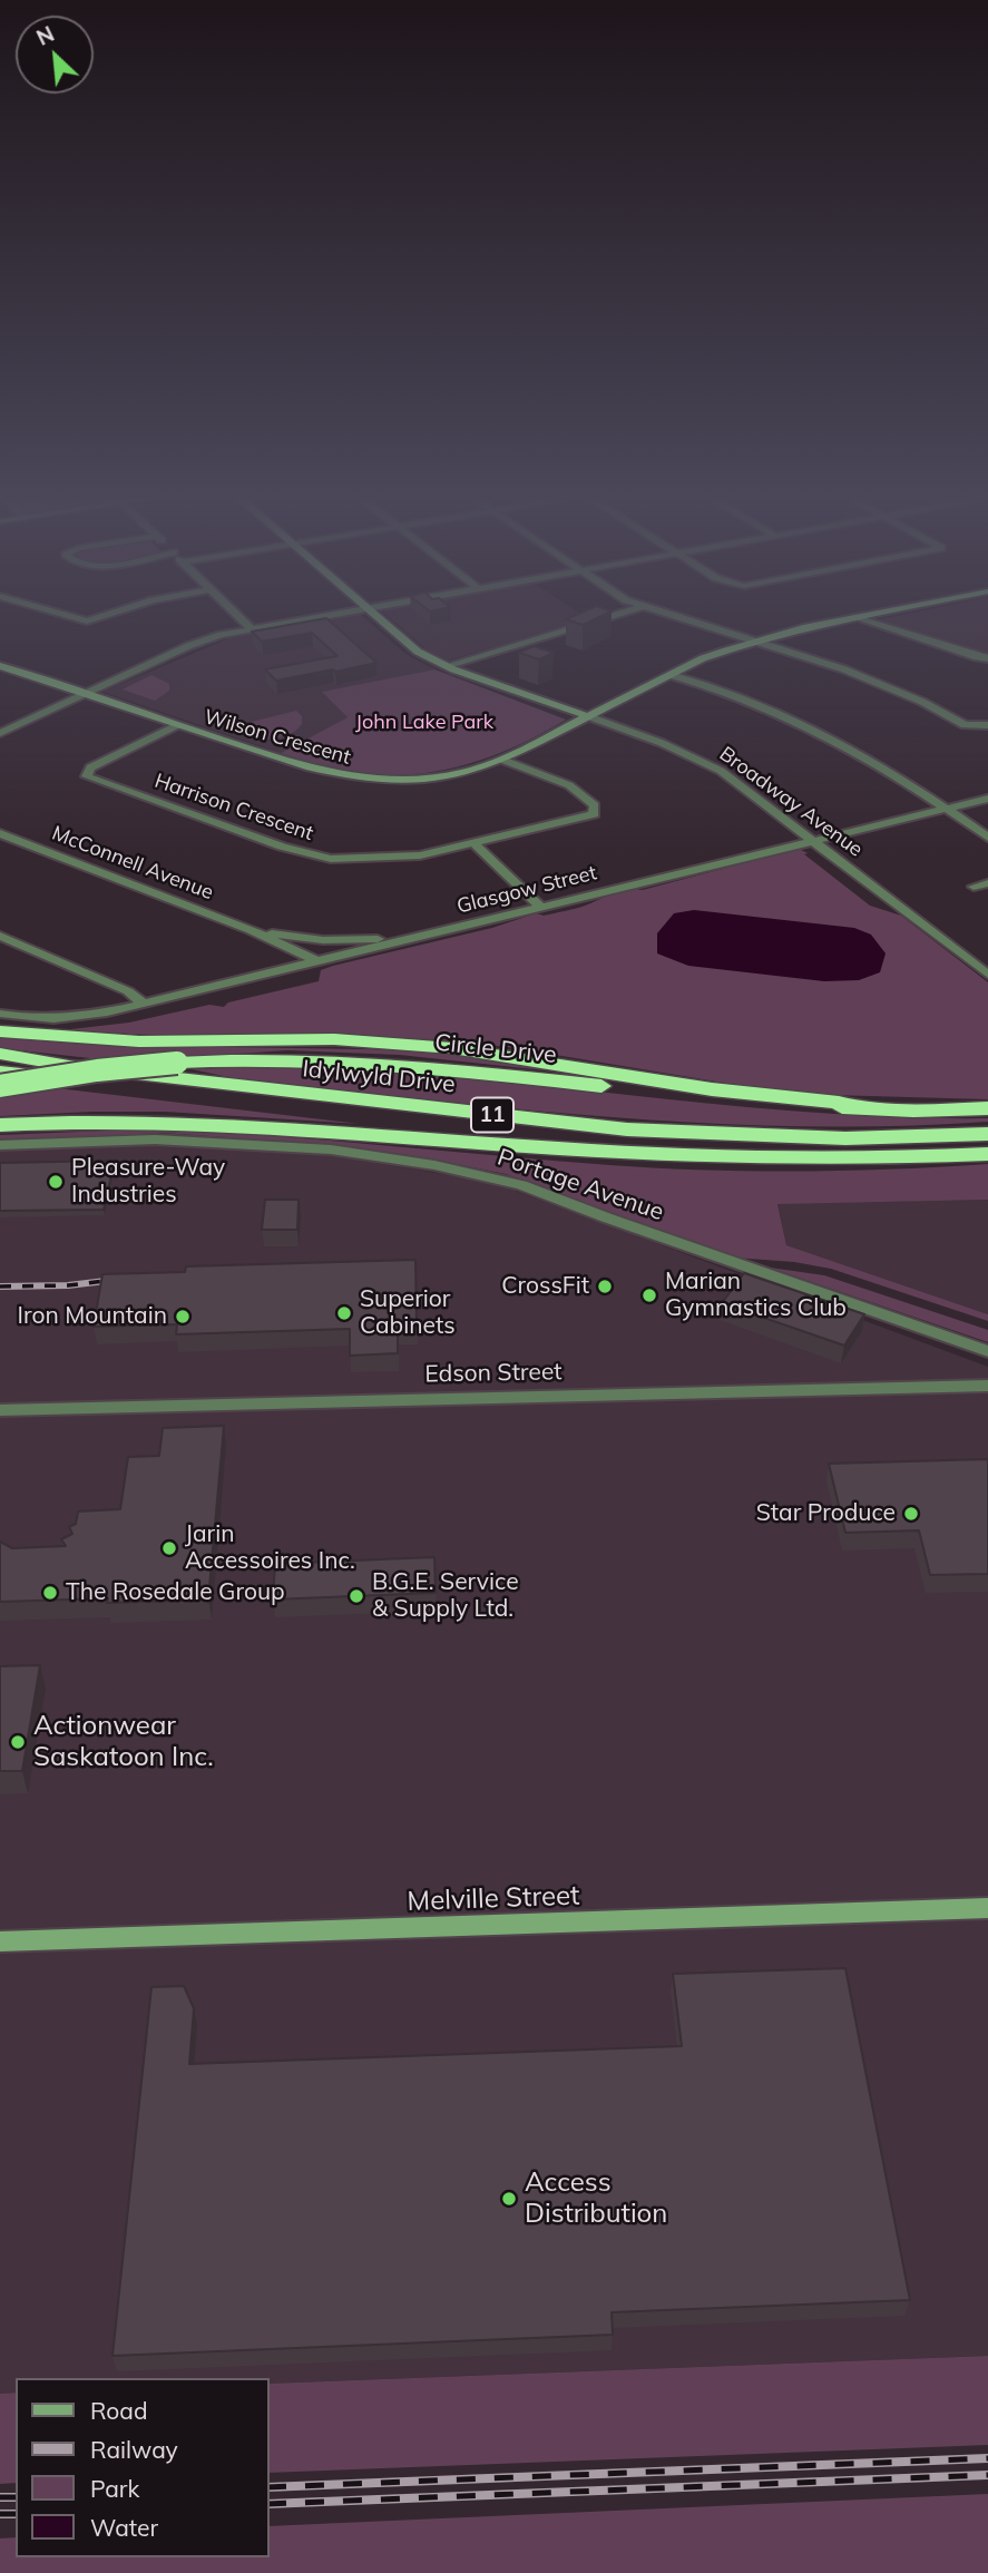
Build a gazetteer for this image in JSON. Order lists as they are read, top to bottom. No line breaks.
{"streets":{"highway":["Circle Drive","Idylwyld Drive","11"],"street":["Wilson Crescent","Broadway Avenue","Harrison Crescent","McConnell Avenue","Glasgow Street","Portage Avenue","Edson Street","Melville Street"]},"crossings":[["Wilson Crescent","Broadway Avenue"],["Wilson Crescent","Harrison Crescent"],["Broadway Avenue","Glasgow Street"],["McConnell Avenue","Glasgow Street"],["Idylwyld Drive","11"]],"parks":["John Lake Park"],"places":["Pleasure-Way Industries","CrossFit","Marian Gymnastics Club","Superior Cabinets","Iron Mountain","Star Produce","Jarin Accessoires Inc.","The Rosedale Group","B.G.E. Service & Supply Ltd.","Actionwear Saskatoon Inc.","Access Distribution"],"legend":["Road","Railway","Park","Water"],"north":"top left"}
